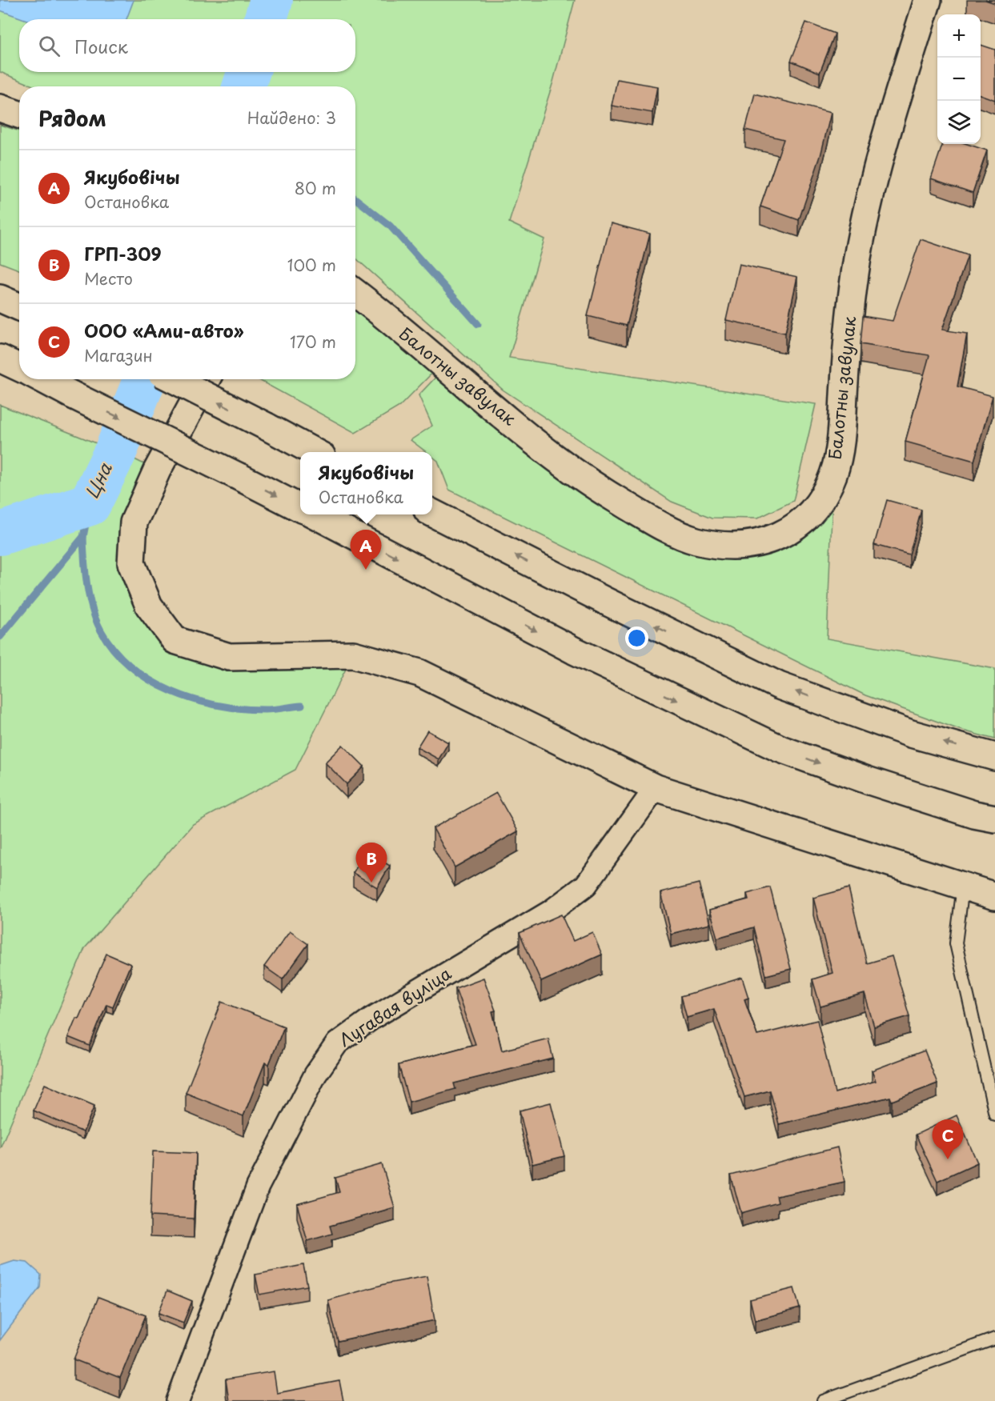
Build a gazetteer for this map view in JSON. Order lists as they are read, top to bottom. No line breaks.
{"streets":{"main road":["Балотны завулак"],"street":["Лугавая вуліца"]},"water":["Цна"],"page":{"map_buttons":["+","−"],"search":"Поиск","heading":["Рядом","Найдено: 3"],"list":[{"mark":"A","name":"Якубовічы","note":"Остановка","value":"80 m"},{"mark":"B","name":"ГРП-309","note":"Место","value":"100 m"},{"mark":"C","name":"ООО «Ами-авто»","note":"Магазин","value":"170 m"}],"popup":["Якубовічы","Остановка"],"pins":["A","B","C"]}}
